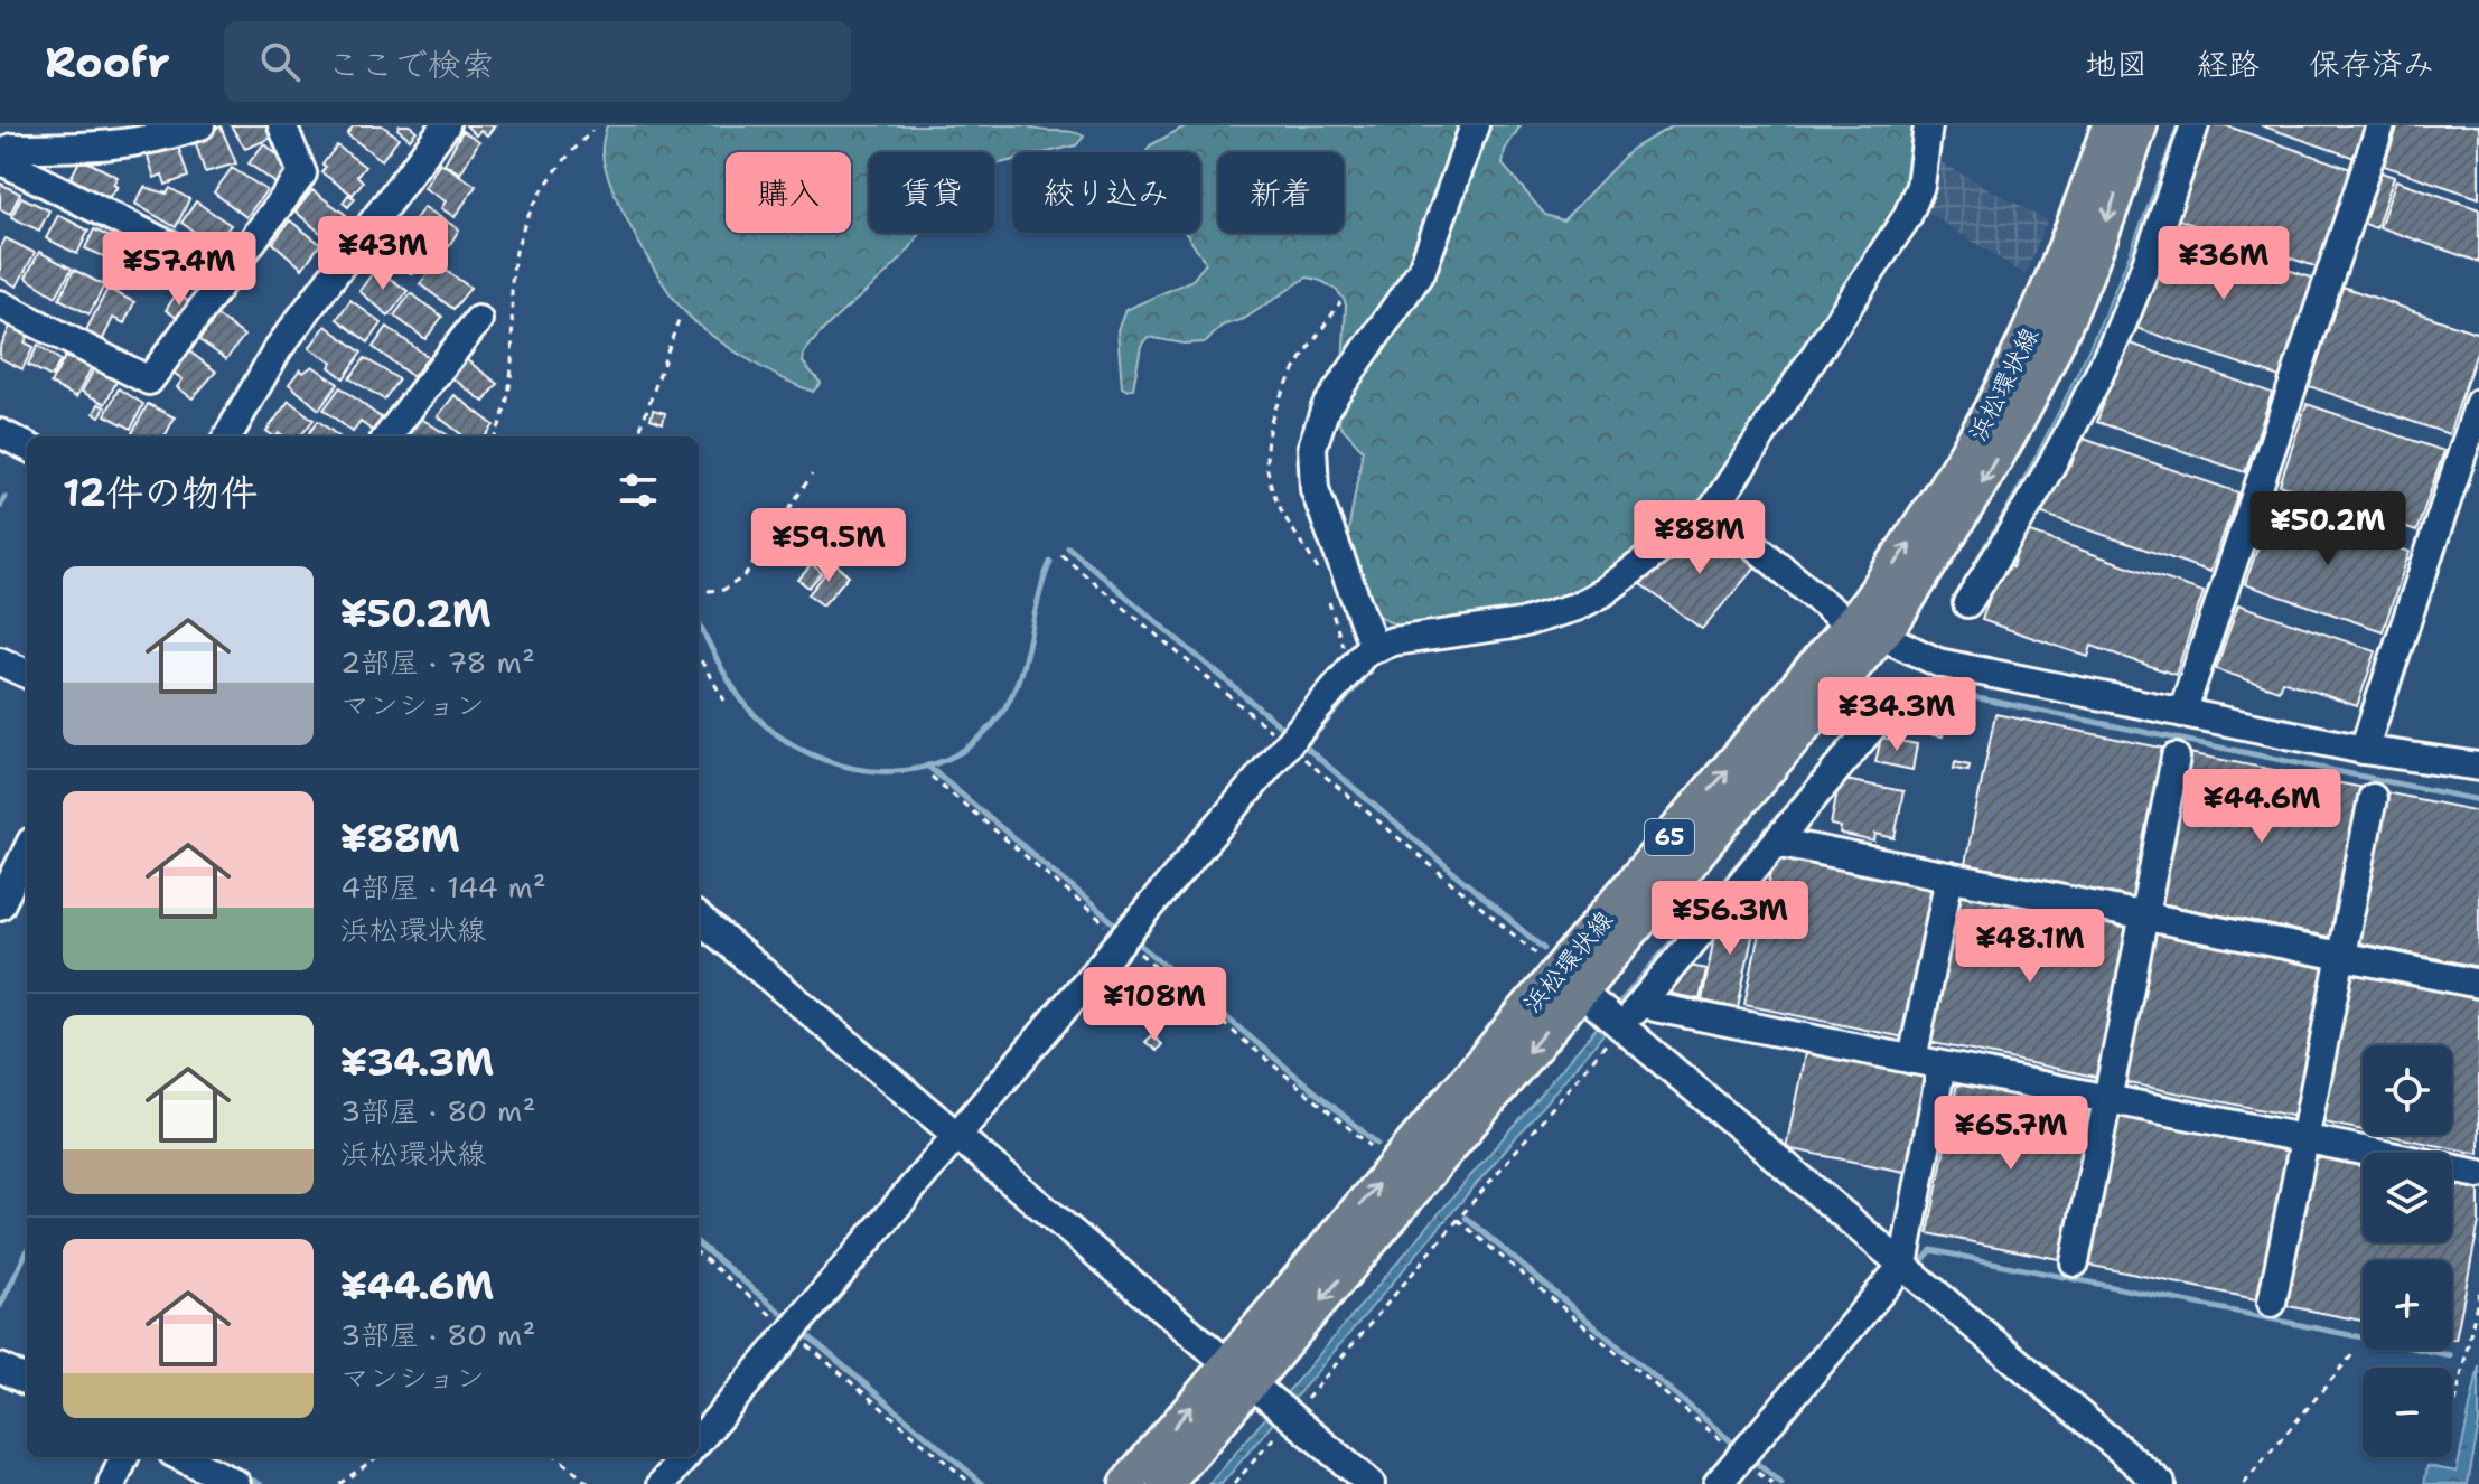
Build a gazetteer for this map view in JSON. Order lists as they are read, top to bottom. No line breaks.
{"streets":{"main road":["浜松環状線","65"]},"page":{"header":"Roofr","search":"ここで検索","nav":["地図","経路","保存済み"],"chip":["購入","賃貸","絞り込み","新着"],"price":["¥43M","¥36M","¥57.4M","¥50.2M","¥88M","¥59.5M","¥34.3M","¥44.6M","¥56.3M","¥48.1M","¥108M","¥65.7M"],"heading":"12件の物件","list":[{"name":"¥50.2M","note":"2部屋 · 78 m² · マンション"},{"name":"¥88M","note":"4部屋 · 144 m² · 浜松環状線"},{"name":"¥34.3M","note":"3部屋 · 80 m² · 浜松環状線"},{"name":"¥44.6M","note":"3部屋 · 80 m² · マンション"}],"map_buttons":["+","−"]}}
